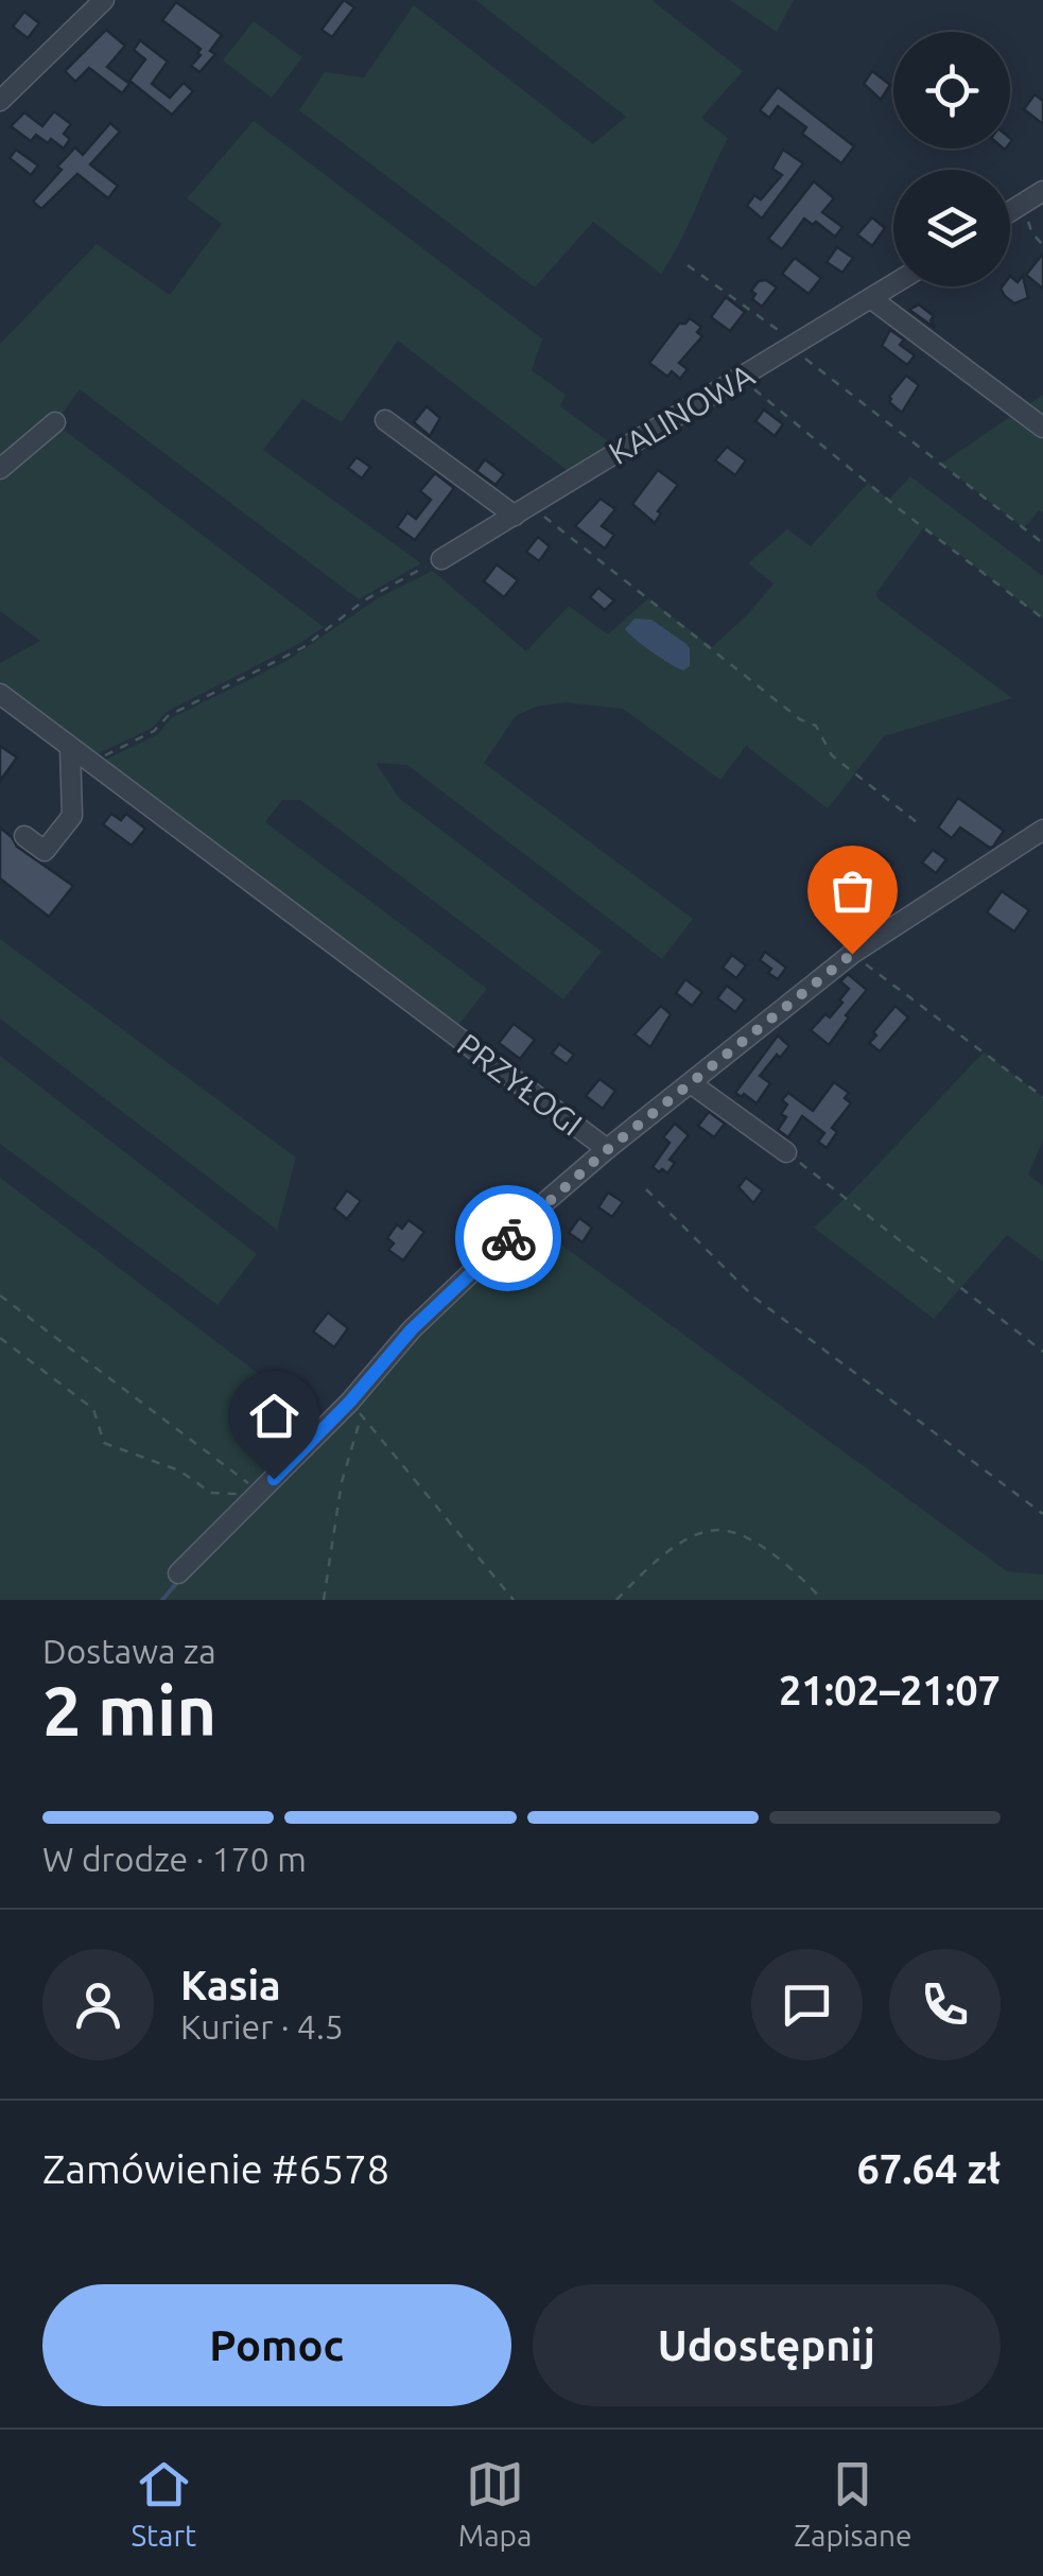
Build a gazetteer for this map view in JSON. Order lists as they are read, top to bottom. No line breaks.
{"streets":{"street":["KALINOWA","PRZYŁOGI"]},"page":{"heading":["2 min","Dostawa za","21:02–21:07"],"panel":["Kasia","Kurier · 4.5","Zamówienie #6578","67.64 zł"],"bar":"W drodze · 170 m","buttons":["Pomoc","Udostępnij"],"tabs":["Start","Mapa","Zapisane"]}}
